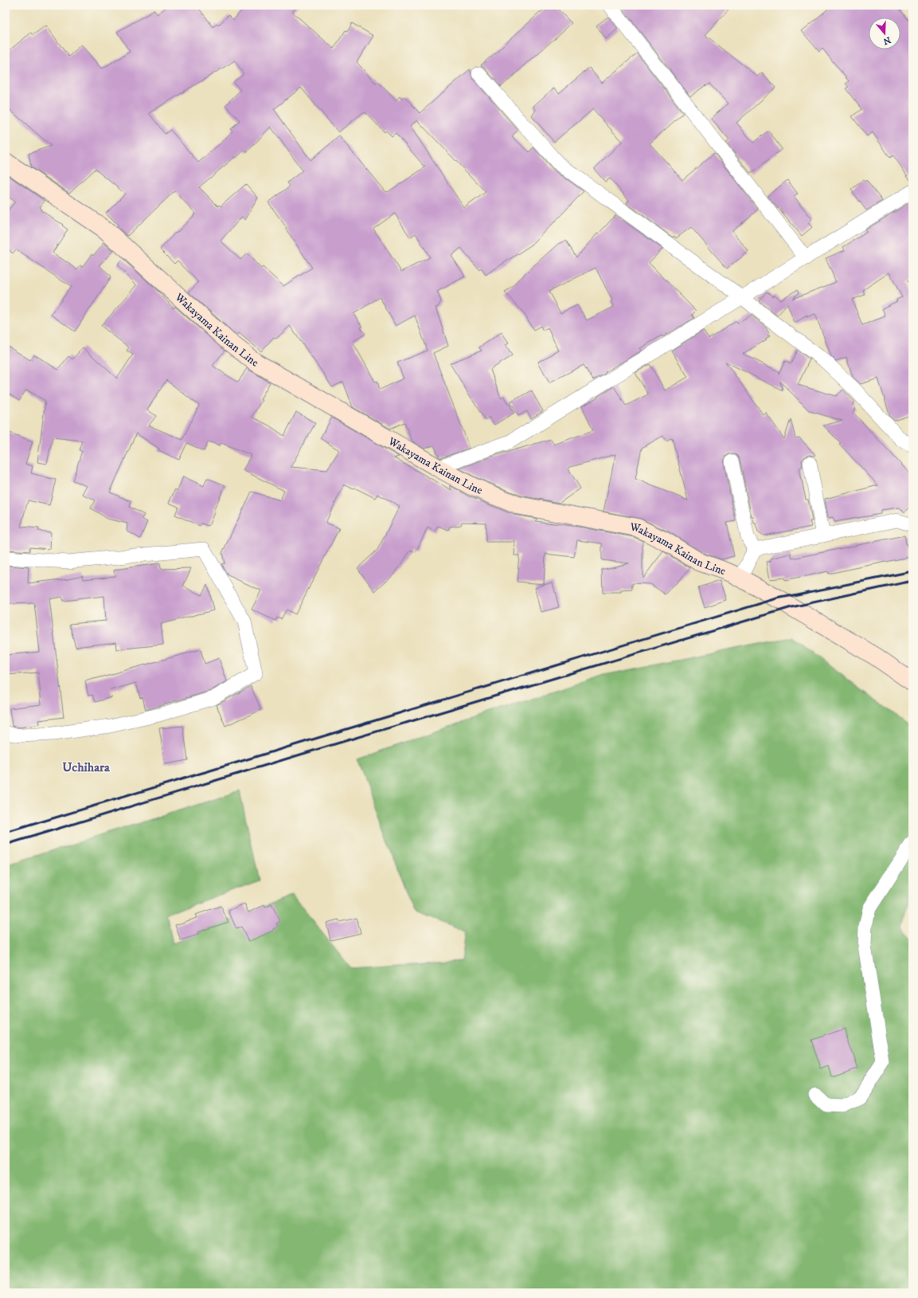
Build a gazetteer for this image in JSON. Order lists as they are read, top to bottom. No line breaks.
{"streets":{"main road":["Wakayama Kainan Line"]},"districts":["Uchihara"],"north":"bottom"}
